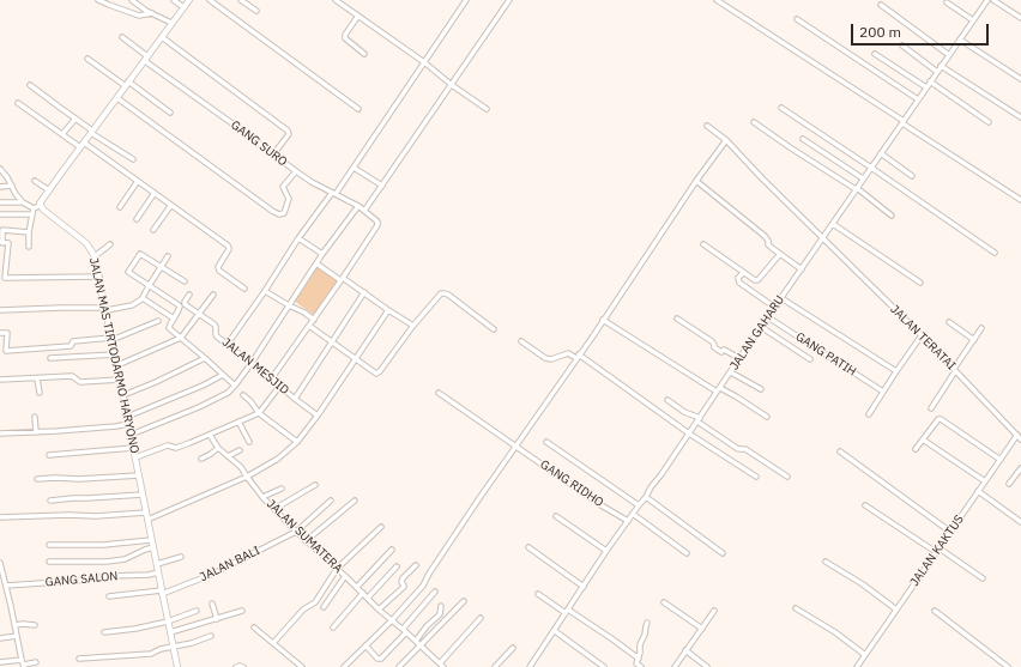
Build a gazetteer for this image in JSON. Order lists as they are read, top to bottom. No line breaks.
{"streets":{"street":["GANG SURO","JALAN GAHARU","JALAN TERATAI","GANG PATIH","JALAN MAS TIRTODARMO HARYONO","JALAN MESJID","GANG RIDHO","JALAN SUMATERA","JALAN KAKTUS","JALAN BALI","GANG SALON"]},"crossings":[["JALAN GAHARU","JALAN TERATAI"],["JALAN GAHARU","GANG PATIH"],["JALAN GAHARU","GANG RIDHO"],["JALAN TERATAI","JALAN KAKTUS"],["JALAN MAS TIRTODARMO HARYONO","JALAN BALI"],["JALAN MAS TIRTODARMO HARYONO","GANG SALON"],["JALAN SUMATERA","JALAN BALI"]],"scale_bar":"200 m"}
